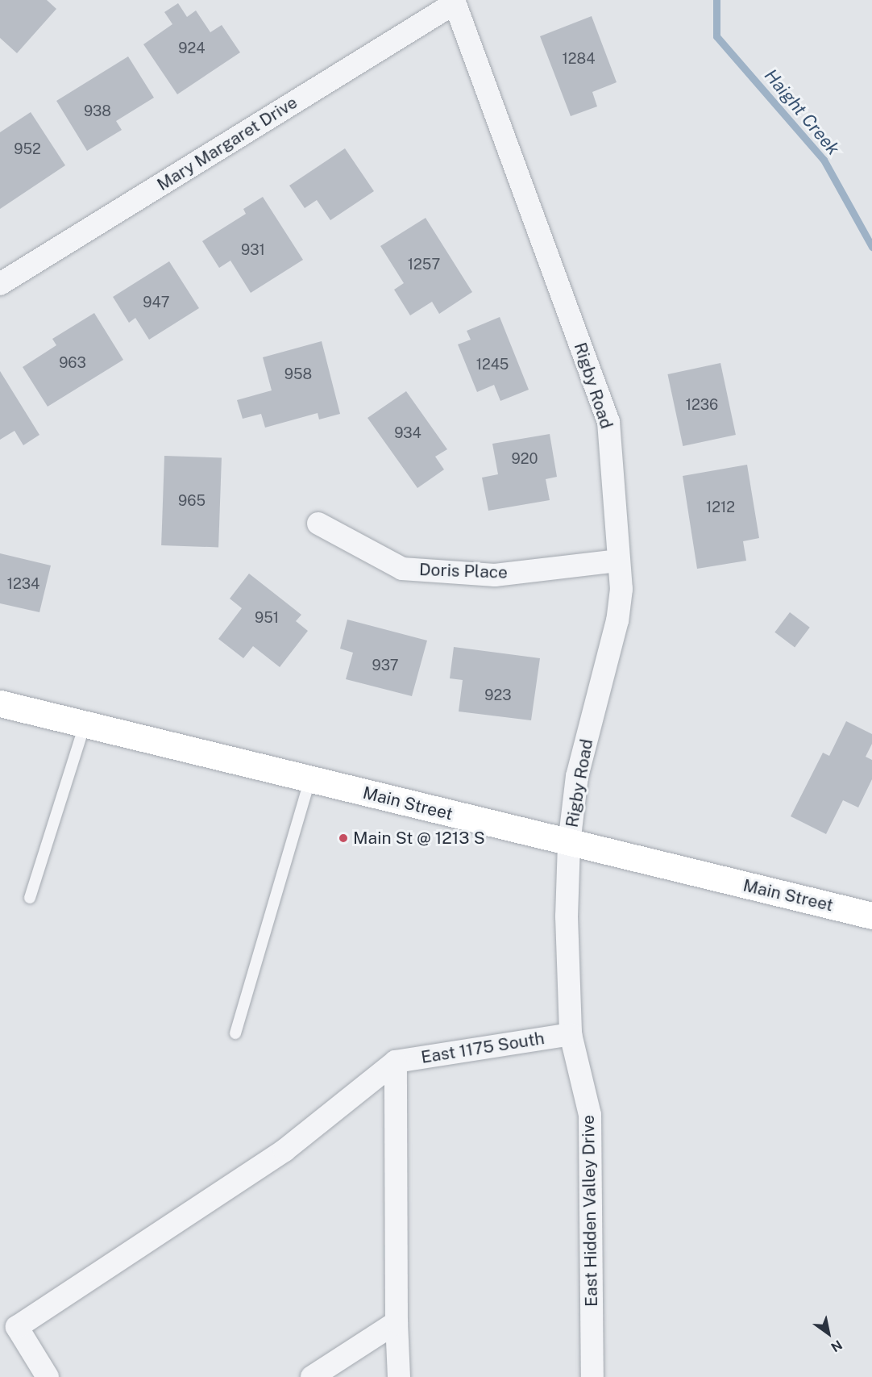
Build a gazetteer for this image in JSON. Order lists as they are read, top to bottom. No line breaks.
{"streets":{"main road":["Main Street"],"street":["Mary Margaret Drive","Rigby Road","Doris Place","East 1175 South","East Hidden Valley Drive"]},"crossings":[["Mary Margaret Drive","Rigby Road"],["Rigby Road","Doris Place"],["Rigby Road","Main Street"],["Rigby Road","East Hidden Valley Drive"],["Main Street","East Hidden Valley Drive"],["East 1175 South","East Hidden Valley Drive"]],"water":["Haight Creek"],"places":["Main St @ 1213 S"],"house_numbers":["924","1284","938","952","931","1257","947","963","1245","958","1236","934","920","965","1212","1234","951","937","923"],"north":"bottom right"}
